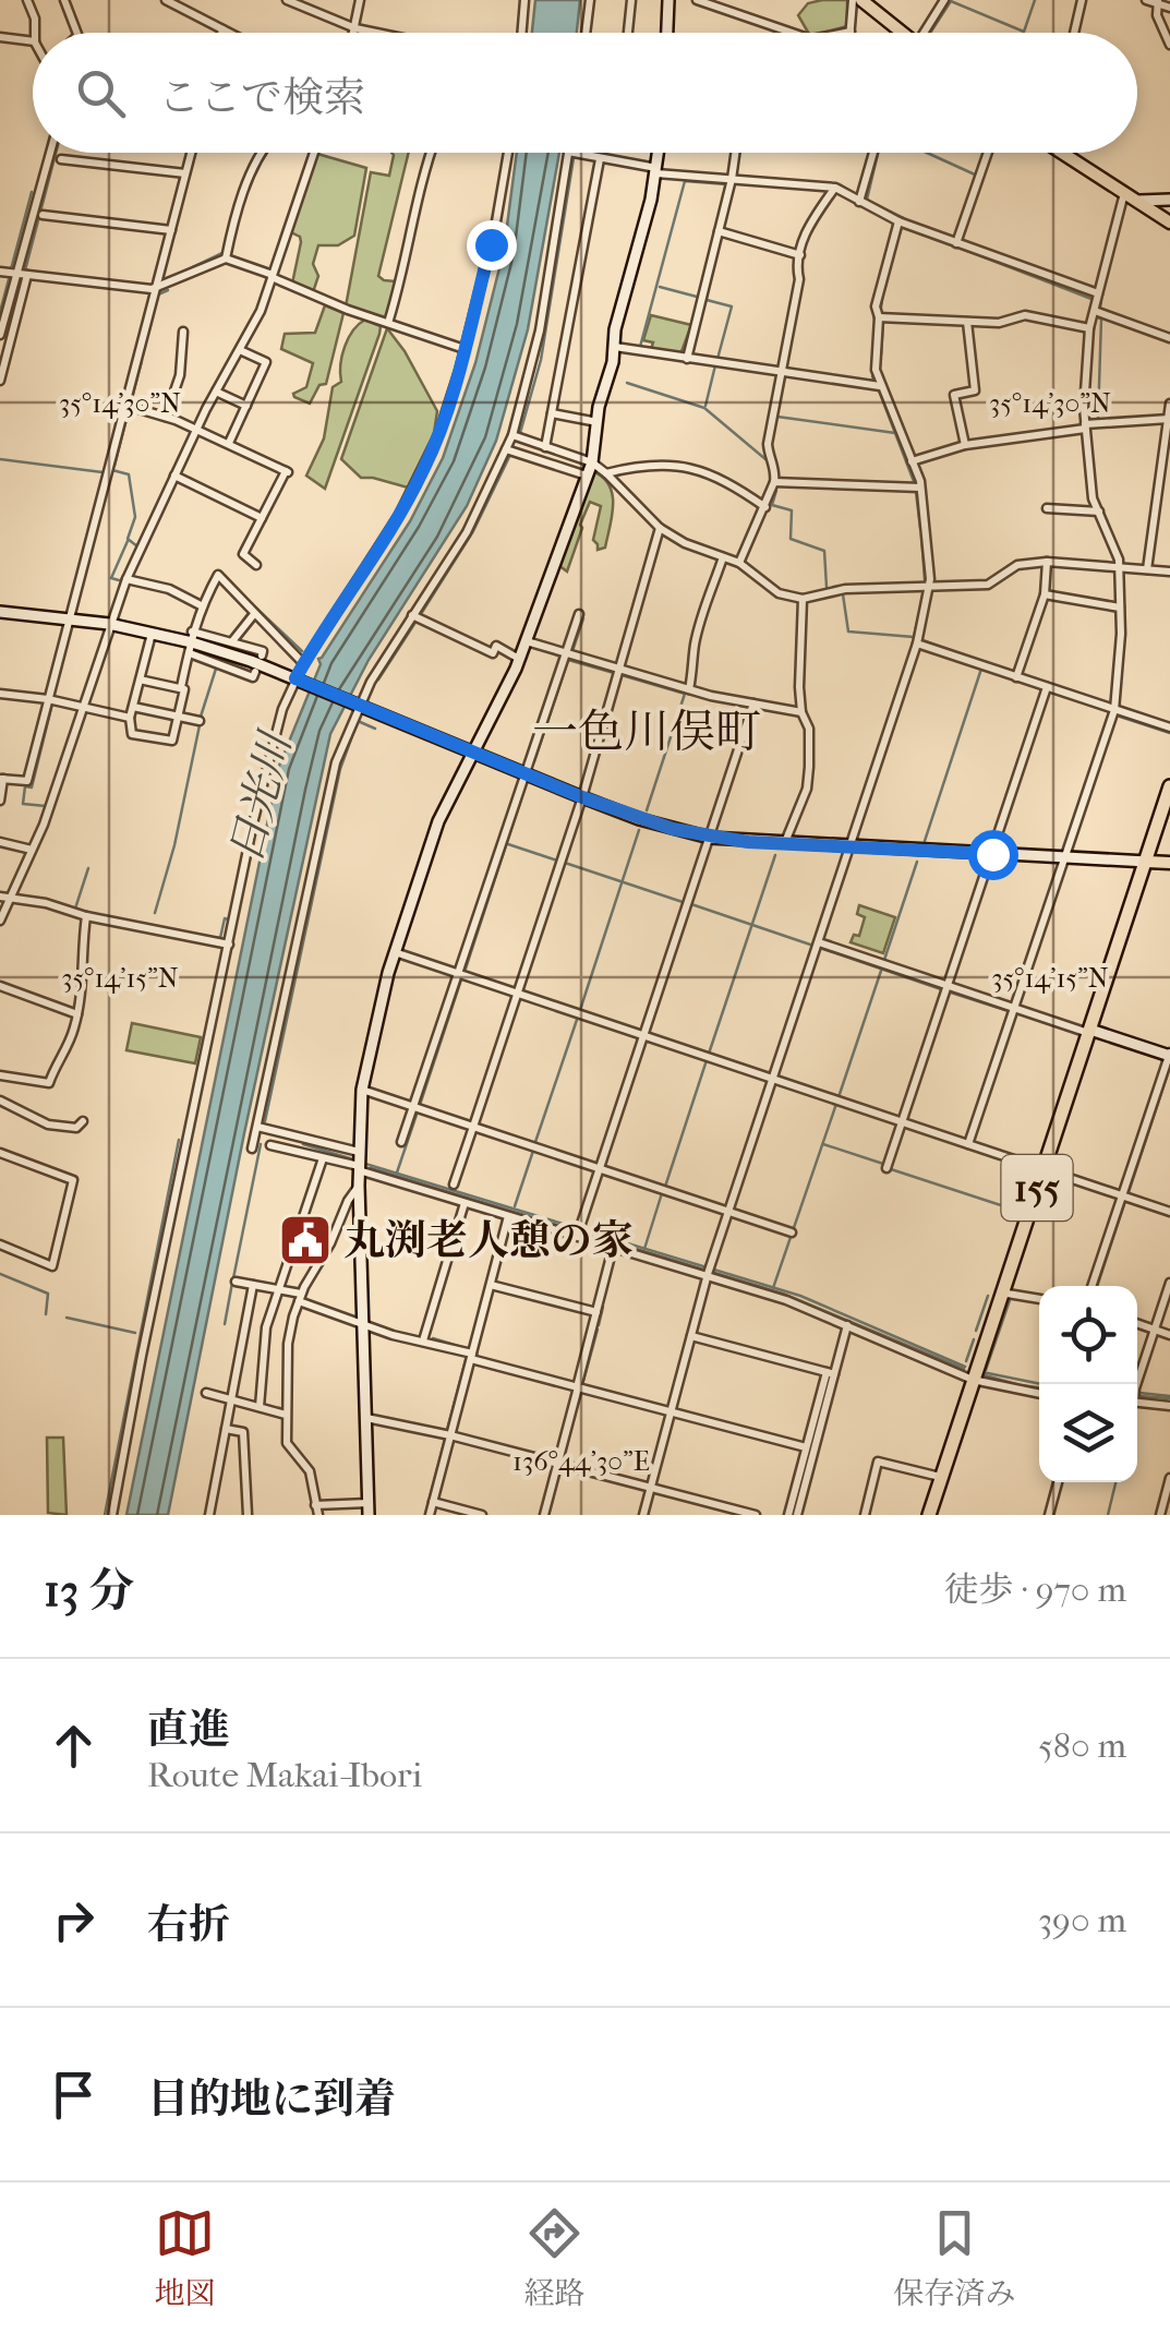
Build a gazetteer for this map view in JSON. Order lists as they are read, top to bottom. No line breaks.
{"streets":{"highway":["155"]},"districts":["一色川俣町"],"water":["日光川"],"places":{"public building":["丸渕老人憩の家"]},"page":{"search":"ここで検索","heading":["13 分","徒歩 · 970 m"],"list":[["直進","Route Makai-Ibori","580 m"],["右折","390 m"],"目的地に到着"],"nav":["地図","経路","保存済み"]},"coordinates":["35°14'30\"N","35°14'15\"N","136°44'30\"E"]}
